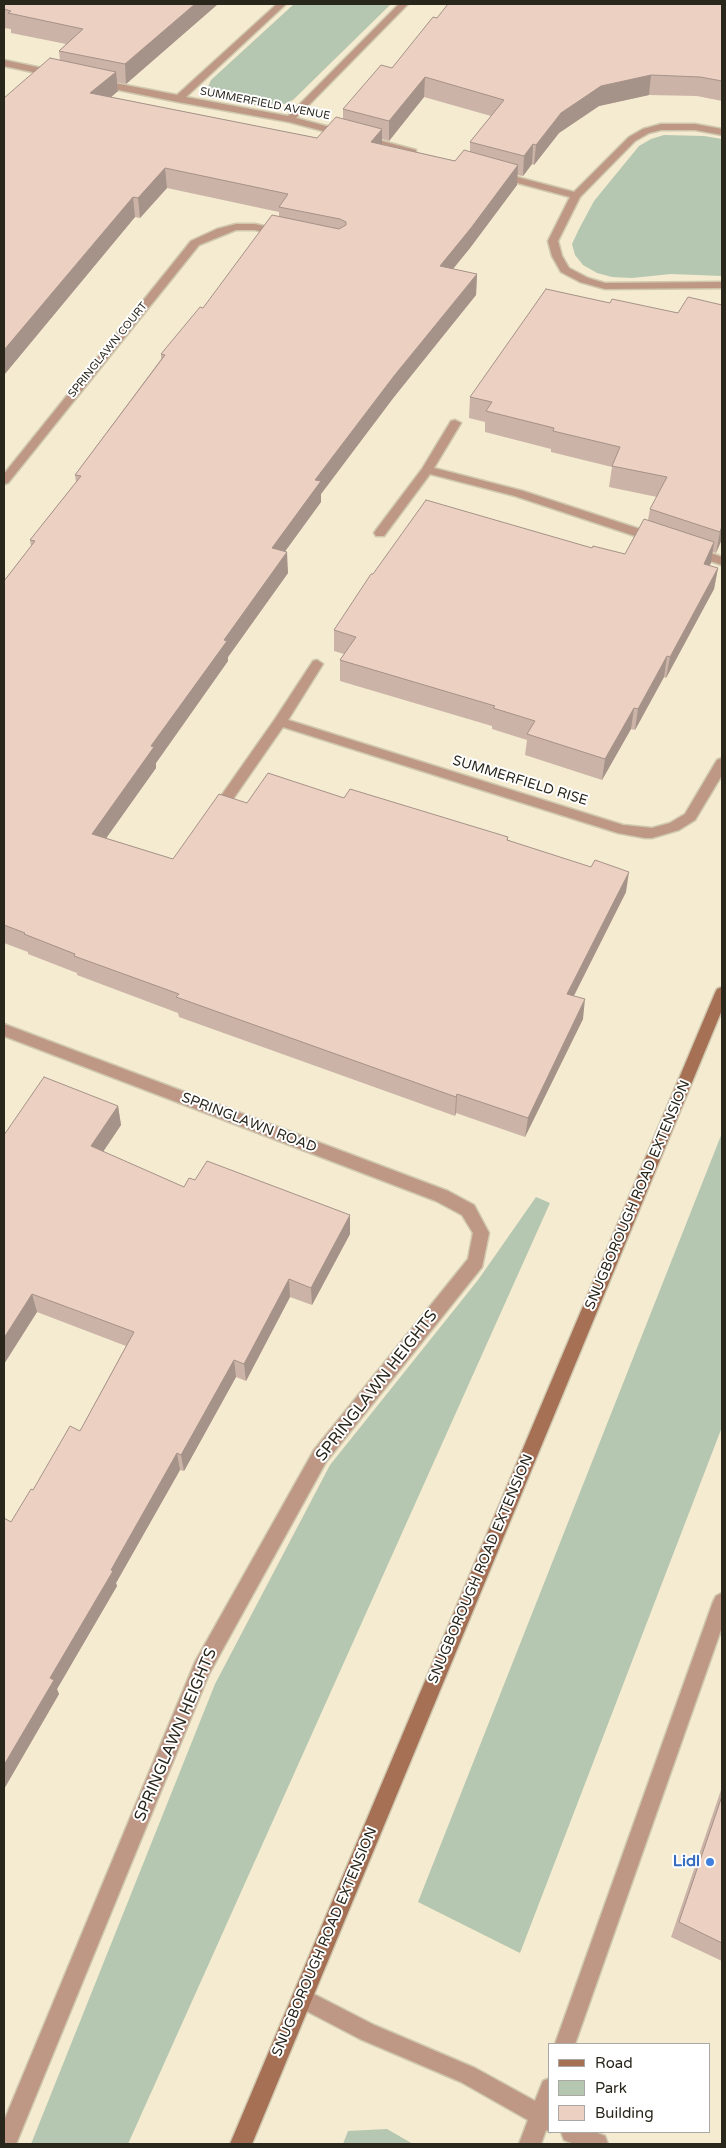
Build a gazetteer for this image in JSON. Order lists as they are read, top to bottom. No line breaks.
{"streets":{"main road":["SNUGBOROUGH ROAD EXTENSION"],"street":["SUMMERFIELD AVENUE","SPRINGLAWN COURT","SUMMERFIELD RISE","SPRINGLAWN ROAD","SPRINGLAWN HEIGHTS"]},"crossings":[["SPRINGLAWN ROAD","SPRINGLAWN HEIGHTS"]],"places":["Lidl"],"legend":["Road","Park","Building"]}
